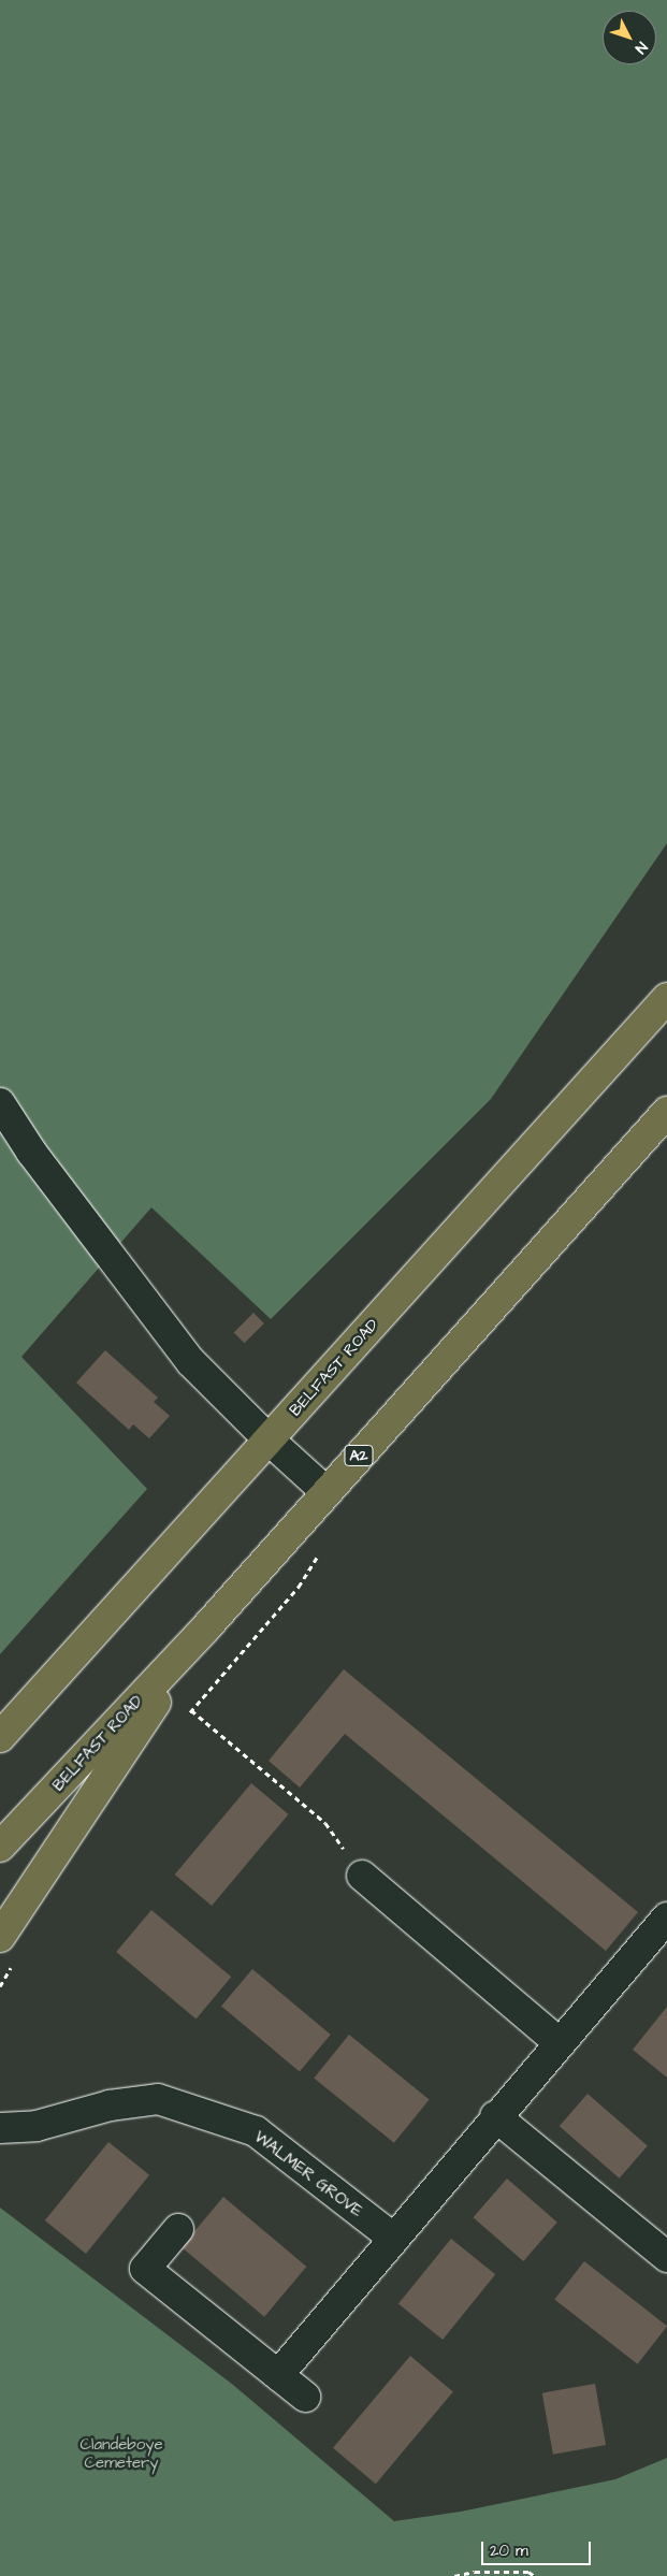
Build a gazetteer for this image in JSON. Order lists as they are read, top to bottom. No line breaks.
{"streets":{"highway":["BELFAST ROAD","A2"],"street":["WALMER GROVE"]},"parks":["Clandeboye Cemetery"],"scale_bar":"20 m","north":"bottom right"}
